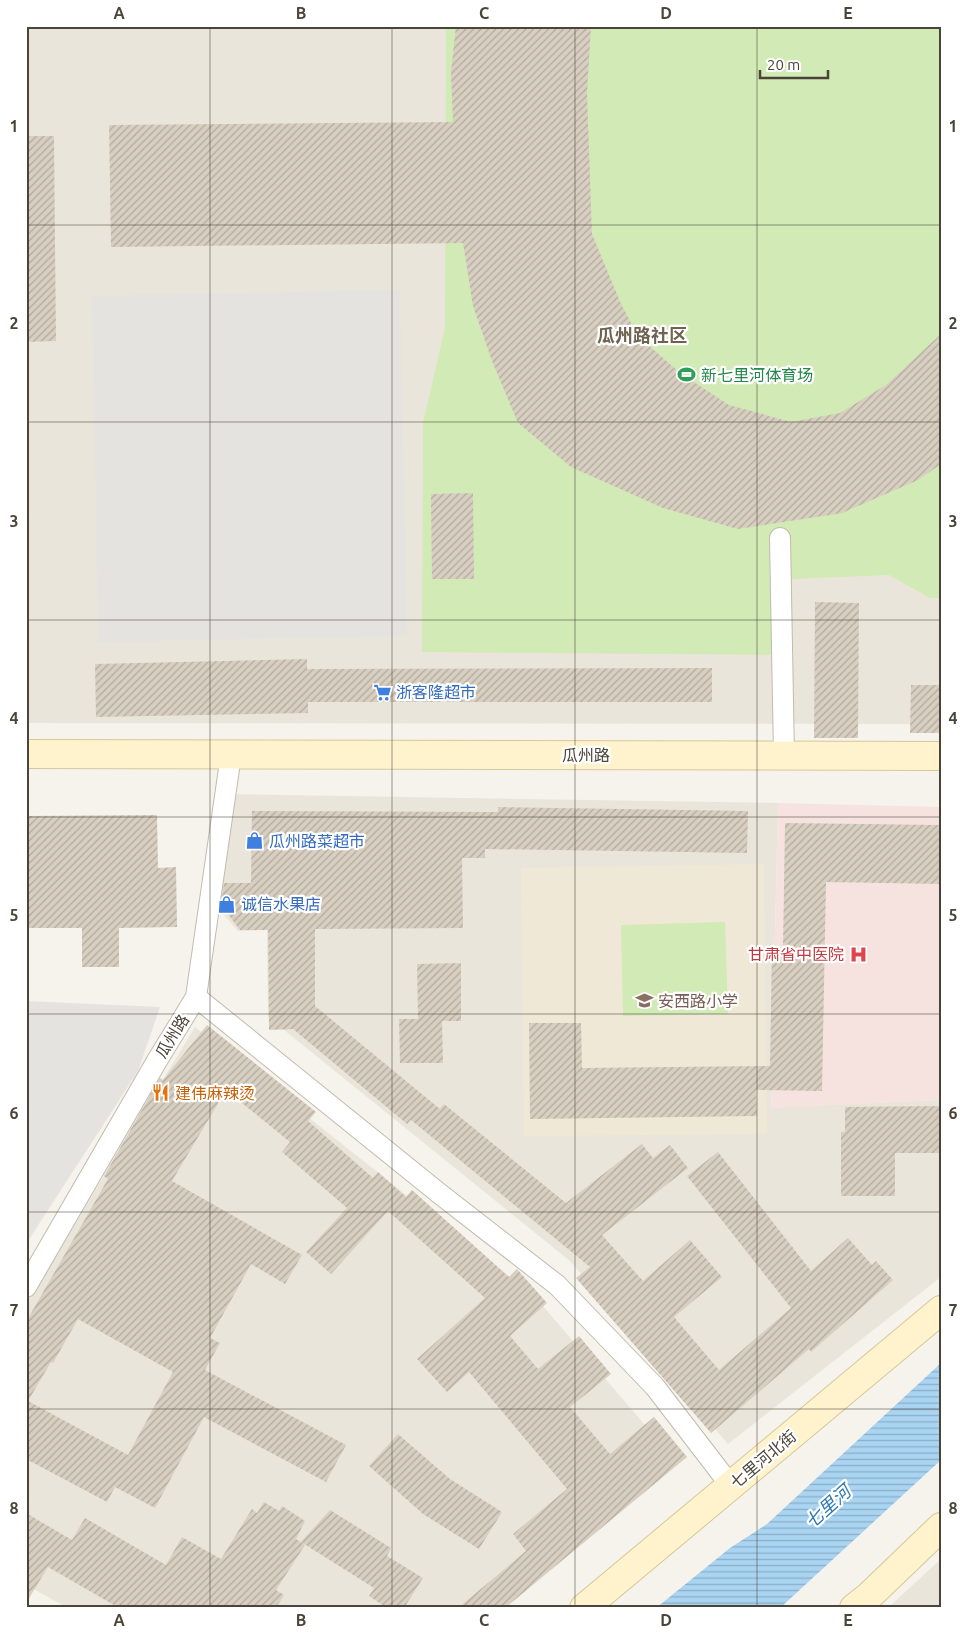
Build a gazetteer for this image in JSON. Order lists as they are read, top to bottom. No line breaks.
{"streets":{"street":["瓜州路","七里河北街"]},"districts":["瓜州路社区"],"water":["七里河"],"places":{"sports":["新七里河体育场"],"supermarket":["浙客隆超市"],"shop":["瓜州路菜超市","诚信水果店"],"hospital":["甘肃省中医院"],"school or university":["安西路小学"],"restaurant":["建伟麻辣烫"]},"scale_bar":"20 m","grid":{"columns":["A","B","C","D","E"],"rows":["1","2","3","4","5","6","7","8"]}}
